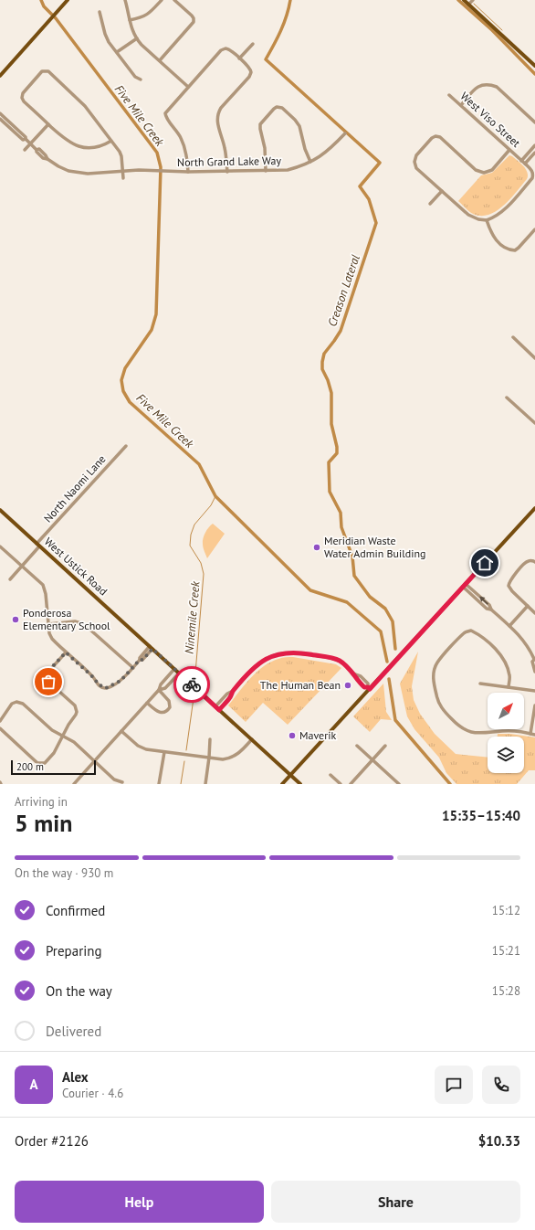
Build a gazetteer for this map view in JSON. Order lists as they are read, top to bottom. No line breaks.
{"streets":{"main road":["West Ustick Road"],"street":["West Viso Street","North Grand Lake Way","North Naomi Lane"]},"crossings":[["North Naomi Lane","West Ustick Road"]],"water":["Five Mile Creek","Creason Lateral","Ninemile Creek"],"places":["Meridian Waste Water Admin Building","Ponderosa Elementary School","The Human Bean","Maverik"],"scale_bar":"200 m","north":"top right","page":{"scale":"200 m","heading":["5 min","Arriving in","15:35–15:40"],"panel":["Alex","Courier · 4.6","Order #2126","$10.33"],"bar":"On the way · 930 m","list":[["Confirmed","15:12"],["Preparing","15:21"],["On the way","15:28"],"Delivered"],"round":"A","buttons":["Help","Share"]}}
